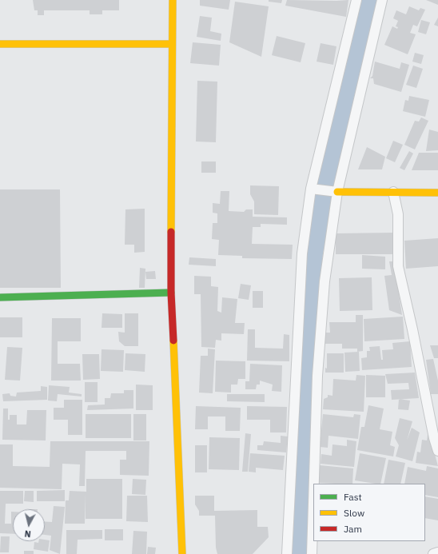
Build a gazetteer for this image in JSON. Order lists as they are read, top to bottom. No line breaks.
{"legend":["Fast","Slow","Jam"],"north":"bottom"}
